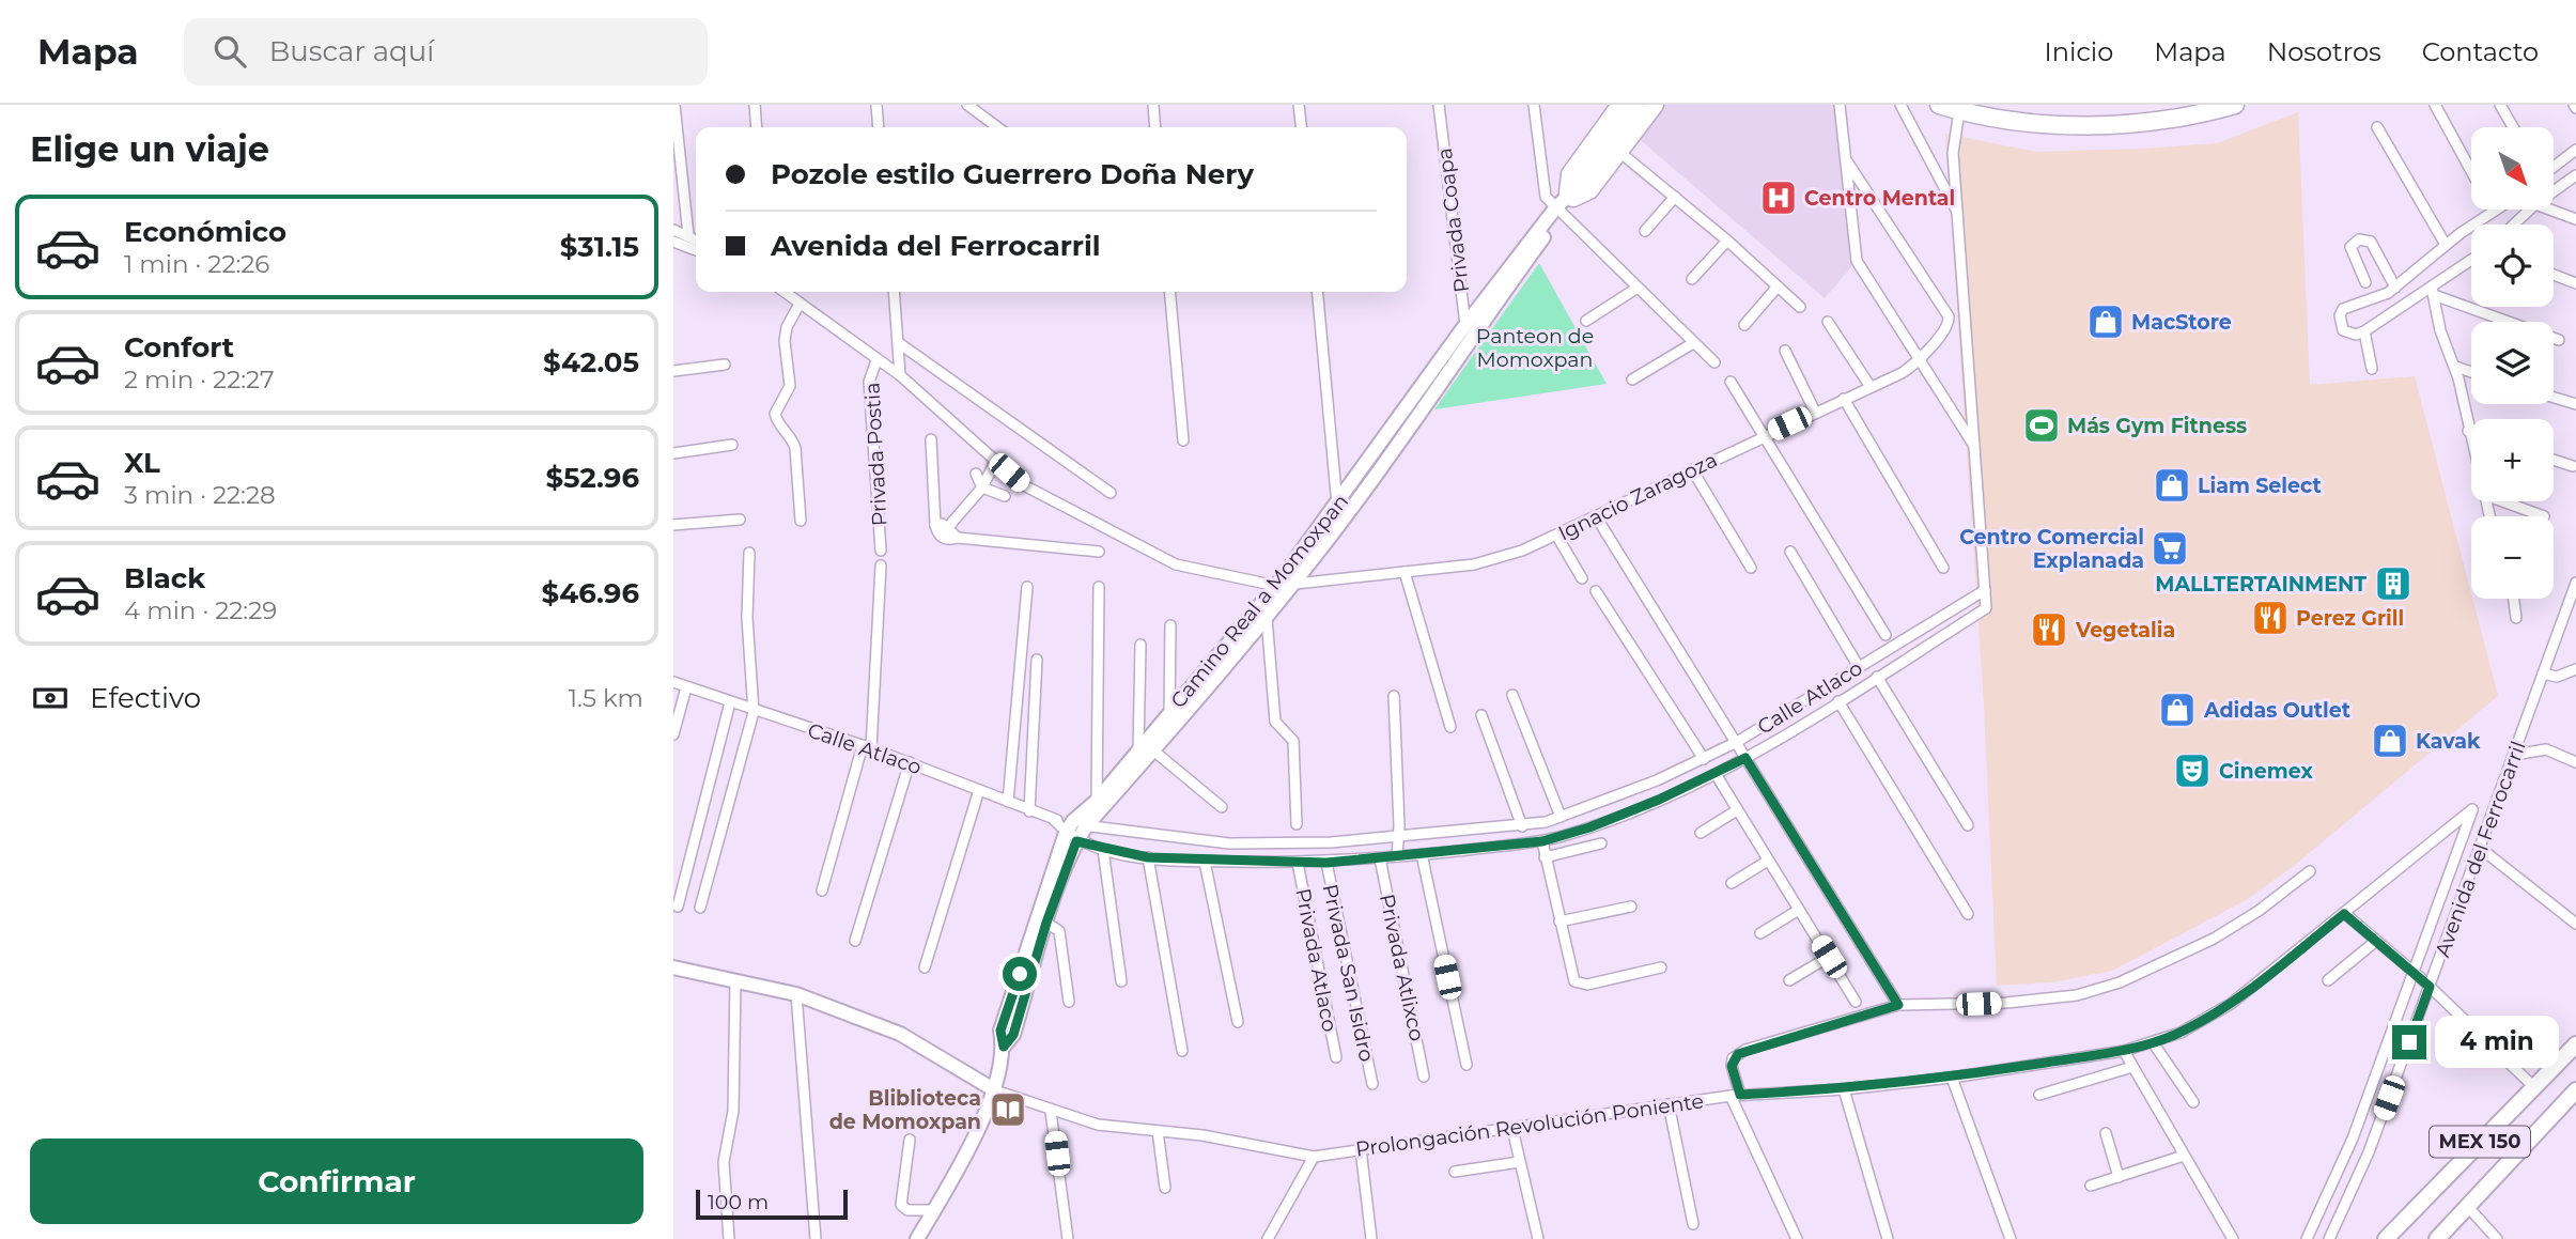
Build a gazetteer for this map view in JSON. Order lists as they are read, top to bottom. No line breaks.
{"streets":{"main road":["MEX 150"],"street":["Privada Coapa","Privada Postia","Ignacio Zaragoza","Camino Real a Momoxpan","Calle Atlaco","Avenida del Ferrocarril","Privada Atlaco","Privada Atlixco","Privada San Isidro","Prolongación Revolución Poniente"]},"crossings":[["Privada Coapa","Camino Real a Momoxpan"],["Privada Postia","Ignacio Zaragoza"],["Ignacio Zaragoza","Camino Real a Momoxpan"],["Camino Real a Momoxpan","Calle Atlaco"],["Camino Real a Momoxpan","Prolongación Revolución Poniente"],["Calle Atlaco","Privada Atlaco"],["Calle Atlaco","Privada Atlixco"],["Calle Atlaco","Privada San Isidro"],["Avenida del Ferrocarril","Prolongación Revolución Poniente"]],"parks":["Panteon de Momoxpan"],"places":{"hospital":["Centro Mental"],"shop":["MacStore","Liam Select","Adidas Outlet","Kavak"],"sports":["Más Gym Fitness"],"supermarket":["Centro Comercial Explanada"],"building":["MALLTERTAINMENT"],"restaurant":["Perez Grill","Vegetalia"],"theatre":["Cinemex"],"library":["Bliblioteca de Momoxpan"]},"scale_bar":"100 m","north":"bottom right","page":{"header":"Mapa","search":"Buscar aquí","nav":["Inicio","Mapa","Nosotros","Contacto"],"heading":"Elige un viaje","map_buttons":["+","−"],"banner":["Pozole estilo Guerrero Doña Nery","Avenida del Ferrocarril"],"list":[{"name":"Económico","note":"1 min · 22:26","value":"$31.15"},{"name":"Confort","note":"2 min · 22:27","value":"$42.05"},{"name":"XL","note":"3 min · 22:28","value":"$52.96"},{"name":"Black","note":"4 min · 22:29","value":"$46.96"}],"pay":["Efectivo","1.5 km"],"bubble":"4 min","buttons":"Confirmar","scale":"100 m"}}
